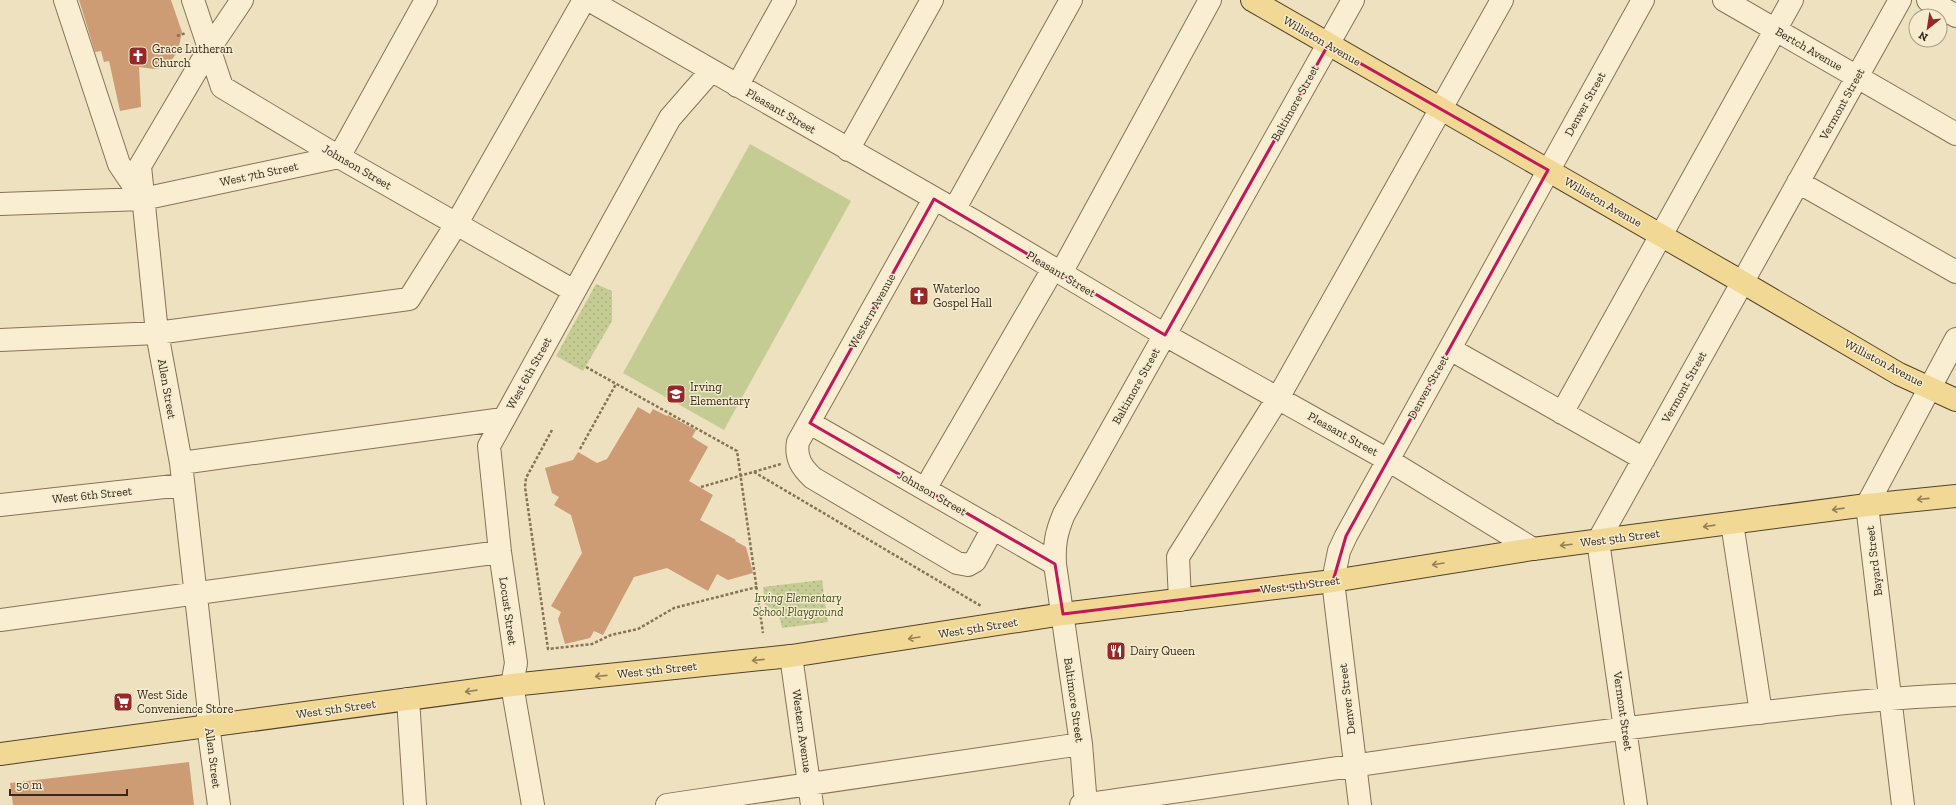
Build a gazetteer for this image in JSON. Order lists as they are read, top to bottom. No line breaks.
{"streets":{"main road":["Williston Avenue","West 5th Street"],"street":["Bertch Avenue","Baltimore Street","Denver Street","Vermont Street","Pleasant Street","Johnson Street","West 7th Street","Western Avenue","West 6th Street","Allen Street","Bayard Street","Locust Street"]},"crossings":[["Williston Avenue","Baltimore Street"],["Williston Avenue","Denver Street"],["Williston Avenue","Vermont Street"],["Bertch Avenue","Vermont Street"],["Baltimore Street","Pleasant Street"],["Baltimore Street","Johnson Street"],["Baltimore Street","West 5th Street"],["Denver Street","Pleasant Street"],["Denver Street","West 5th Street"],["Vermont Street","West 5th Street"],["Pleasant Street","Western Avenue"],["Pleasant Street","West 6th Street"],["Pleasant Street","West 5th Street"],["Johnson Street","West 7th Street"],["Johnson Street","Western Avenue"],["Johnson Street","West 6th Street"],["Johnson Street","Allen Street"],["West 7th Street","Allen Street"],["Western Avenue","West 5th Street"],["West 6th Street","Allen Street"],["West 6th Street","Locust Street"],["Allen Street","West 5th Street"],["West 5th Street","Bayard Street"],["West 5th Street","Locust Street"]],"one_way":["West 5th Street"],"parks":["Irving Elementary School Playground"],"places":{"church":["Grace Lutheran Church","Waterloo Gospel Hall"],"school or university":["Irving Elementary"],"restaurant":["Dairy Queen"],"supermarket":["West Side Convenience Store"]},"scale_bar":"50 m","north":"bottom left"}
